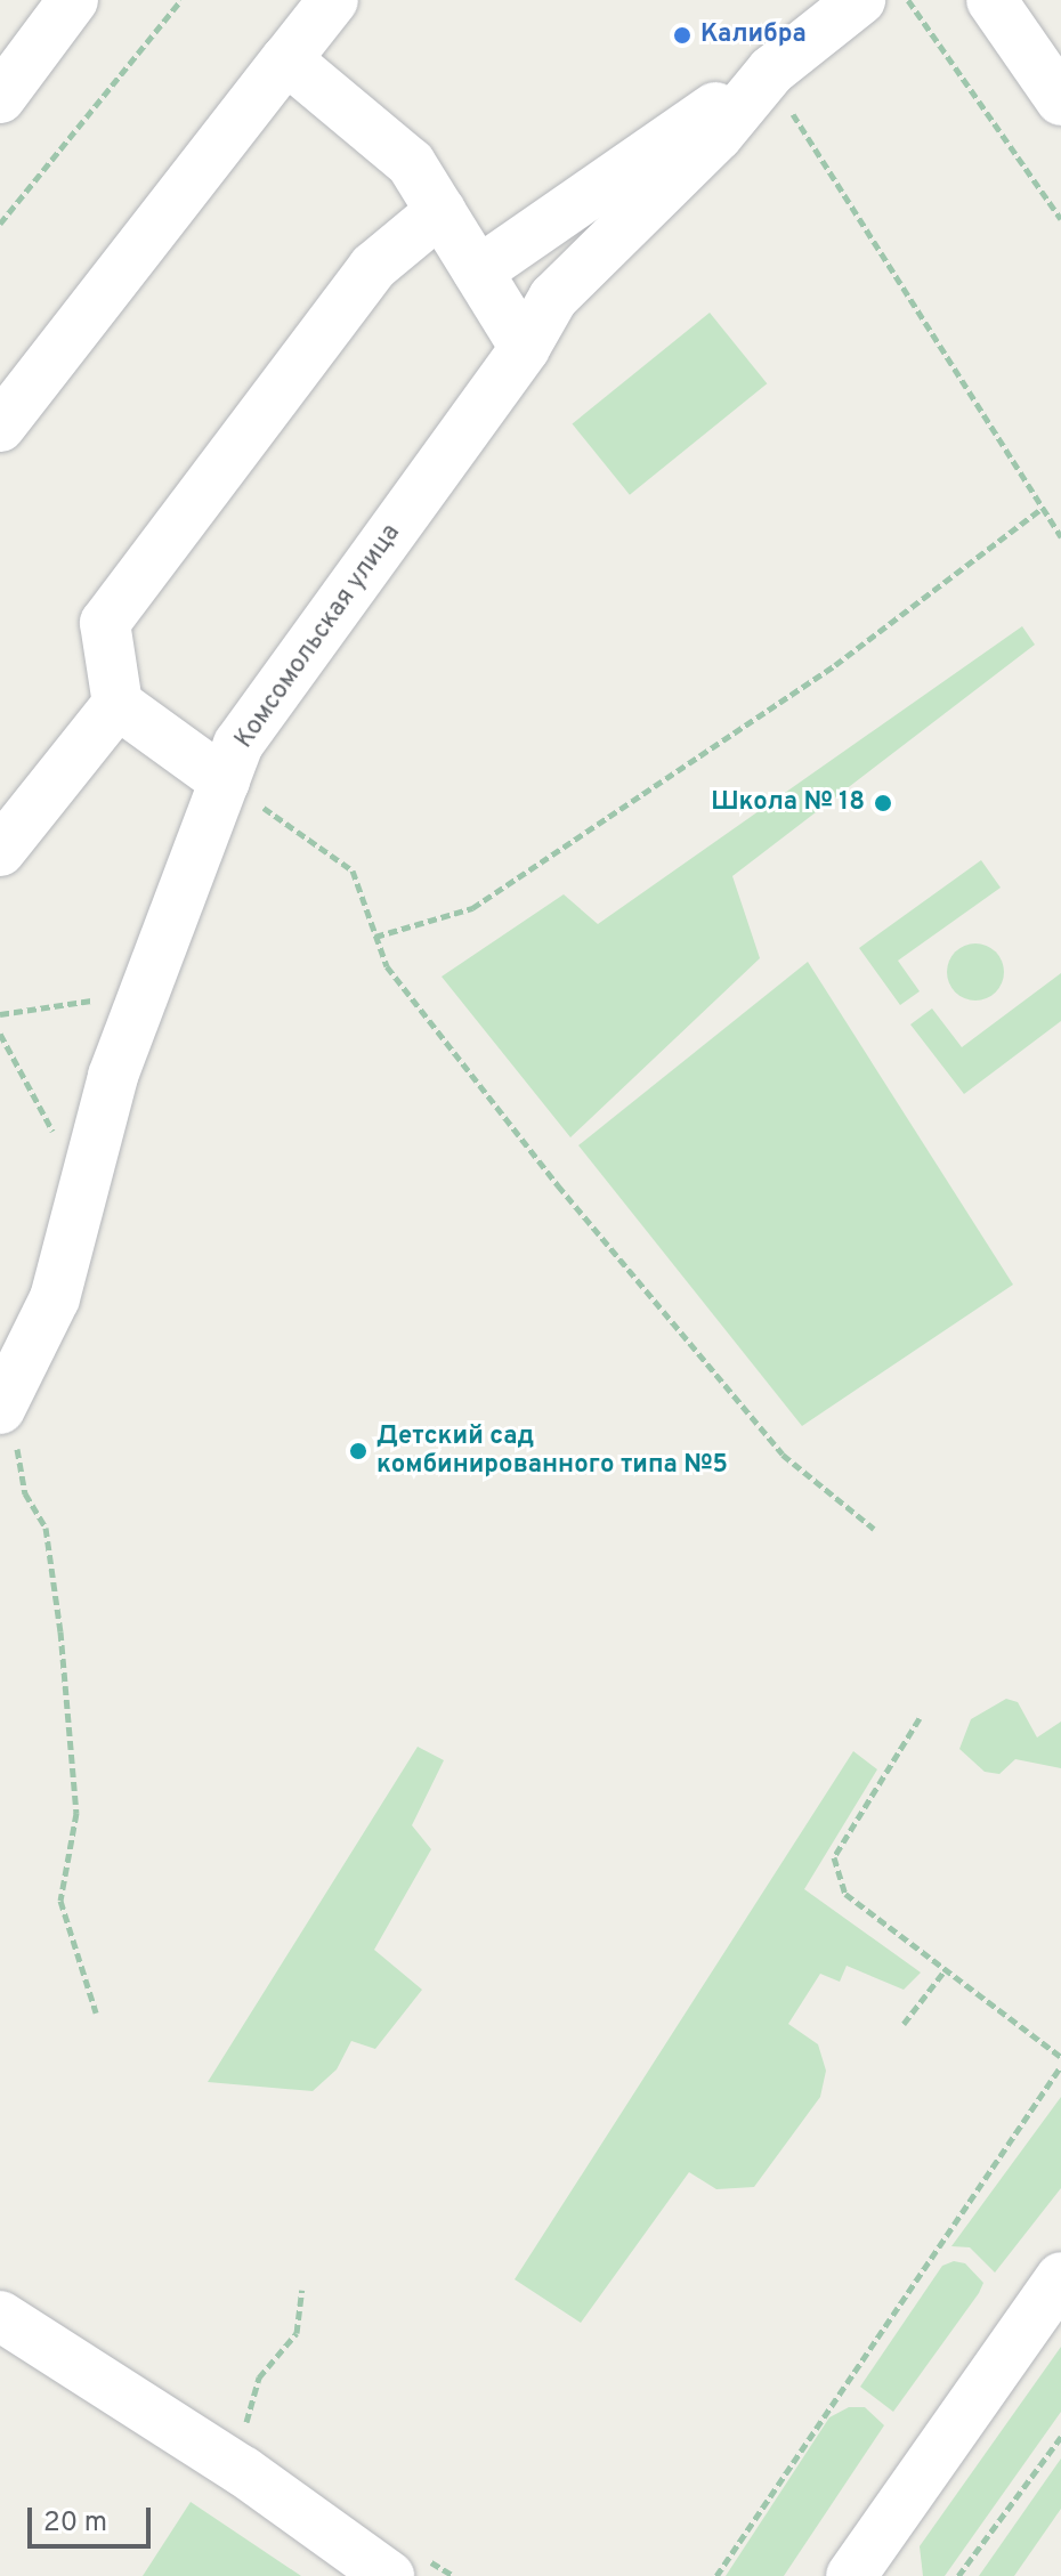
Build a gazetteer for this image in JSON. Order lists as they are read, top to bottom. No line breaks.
{"streets":{"street":["Комсомольская улица"]},"places":["Калибра","Школа № 18","Детский сад комбинированного типа №5"],"scale_bar":"20 m"}
